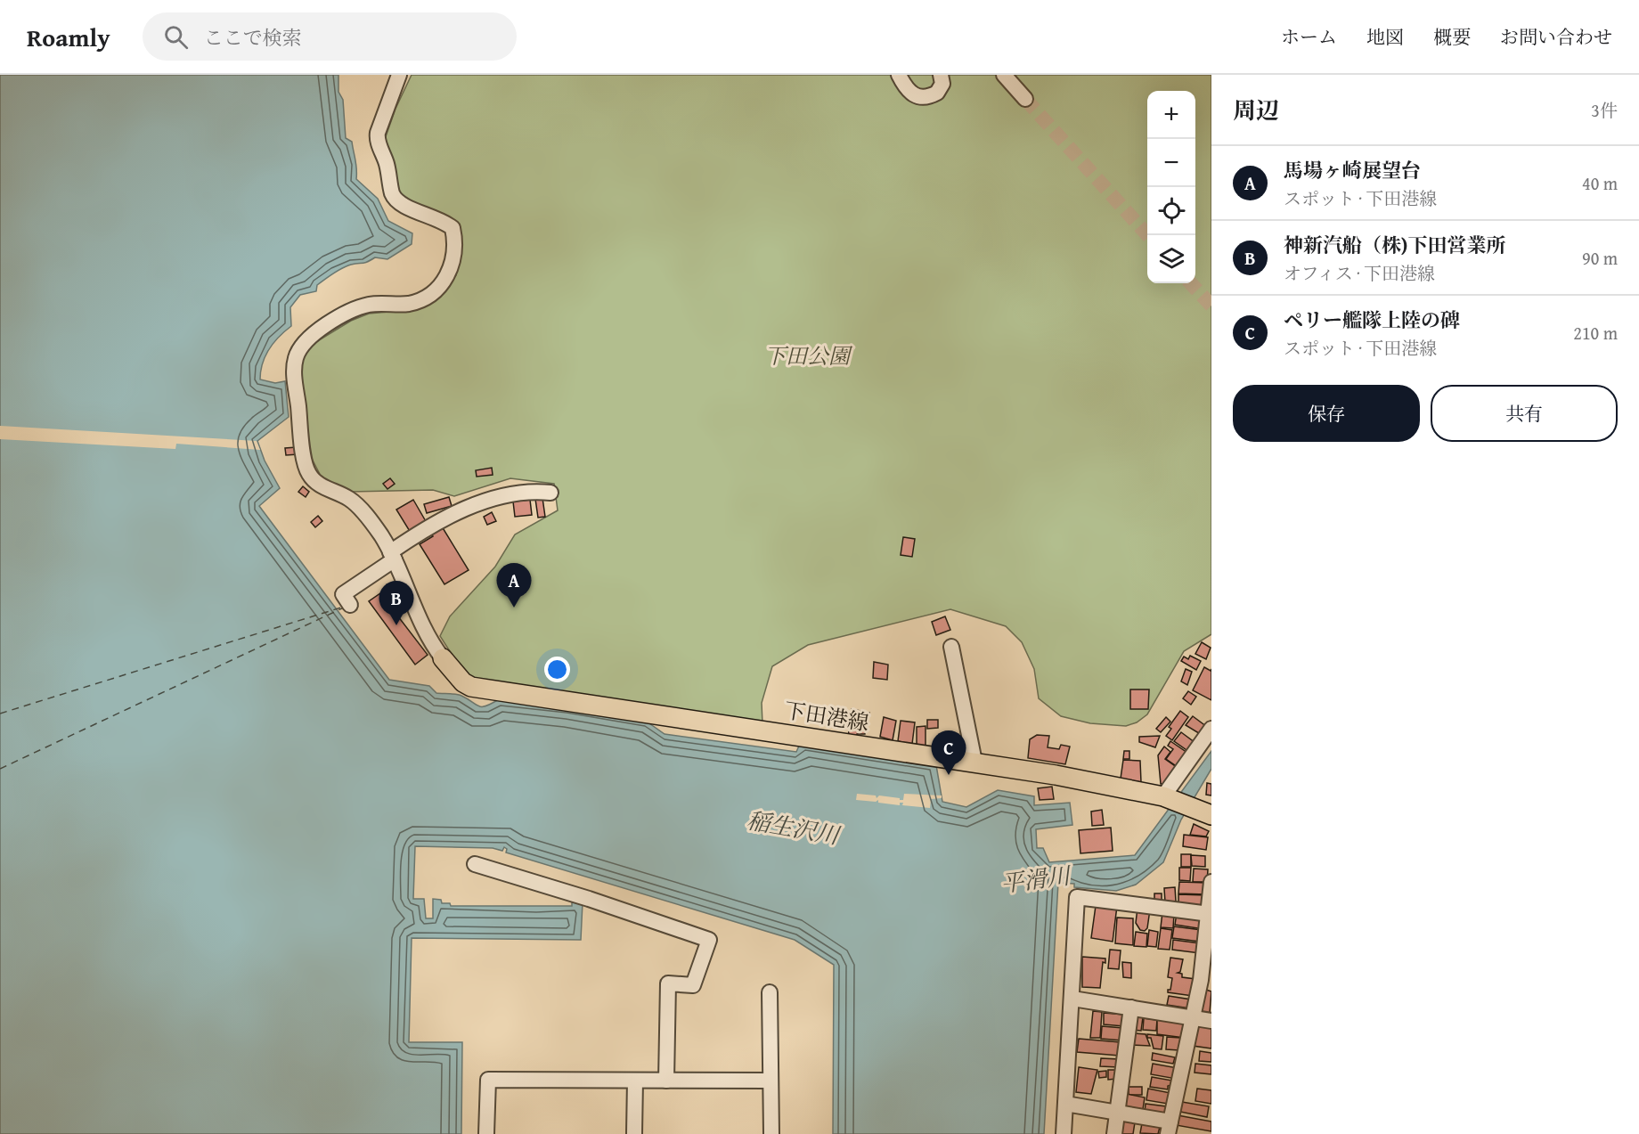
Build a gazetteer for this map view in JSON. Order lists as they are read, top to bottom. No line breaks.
{"streets":{"main road":["下田港線"]},"water":["稲生沢川","平滑川"],"parks":["下田公園"],"page":{"header":"Roamly","search":"ここで検索","nav":["ホーム","地図","概要","お問い合わせ"],"heading":["周辺","3件"],"map_buttons":["+","−"],"list":[{"mark":"A","name":"馬場ヶ崎展望台","note":"スポット · 下田港線","value":"40 m"},{"mark":"B","name":"神新汽船（株)下田営業所","note":"オフィス · 下田港線","value":"90 m"},{"mark":"C","name":"ペリー艦隊上陸の碑","note":"スポット · 下田港線","value":"210 m"}],"buttons":["保存","共有"],"pins":["A","B","C"]}}
